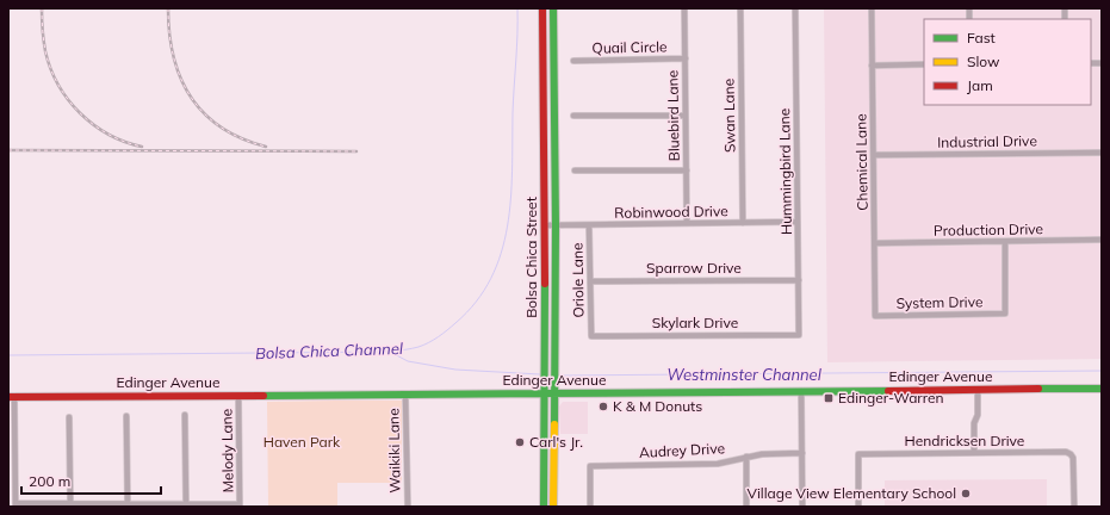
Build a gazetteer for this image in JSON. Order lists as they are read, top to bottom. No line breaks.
{"streets":{"main road":["Bolsa Chica Street","Edinger Avenue"],"street":["Quail Circle","Bluebird Lane","Swan Lane","Industrial Drive","Chemical Lane","Hummingbird Lane","Robinwood Drive","Production Drive","Sparrow Drive","Oriole Lane","System Drive","Skylark Drive","Hendricksen Drive","Melody Lane","Waikiki Lane","Audrey Drive"]},"crossings":[["Quail Circle","Bluebird Lane"],["Bluebird Lane","Robinwood Drive"],["Swan Lane","Robinwood Drive"],["Industrial Drive","Chemical Lane"],["Chemical Lane","Production Drive"],["Chemical Lane","System Drive"],["Hummingbird Lane","Robinwood Drive"],["Hummingbird Lane","Sparrow Drive"],["Hummingbird Lane","Skylark Drive"],["Robinwood Drive","Bolsa Chica Street"],["Robinwood Drive","Oriole Lane"],["Production Drive","System Drive"],["Bolsa Chica Street","Edinger Avenue"],["Sparrow Drive","Oriole Lane"],["Oriole Lane","Skylark Drive"],["Edinger Avenue","Melody Lane"],["Edinger Avenue","Waikiki Lane"]],"water":["Bolsa Chica Channel","Westminster Channel"],"parks":["Haven Park"],"places":{"transit":["Edinger-Warren"],"other":["K & M Donuts","Carl's Jr.","Village View Elementary School"]},"legend":["Fast","Slow","Jam"],"scale_bar":"200 m"}
